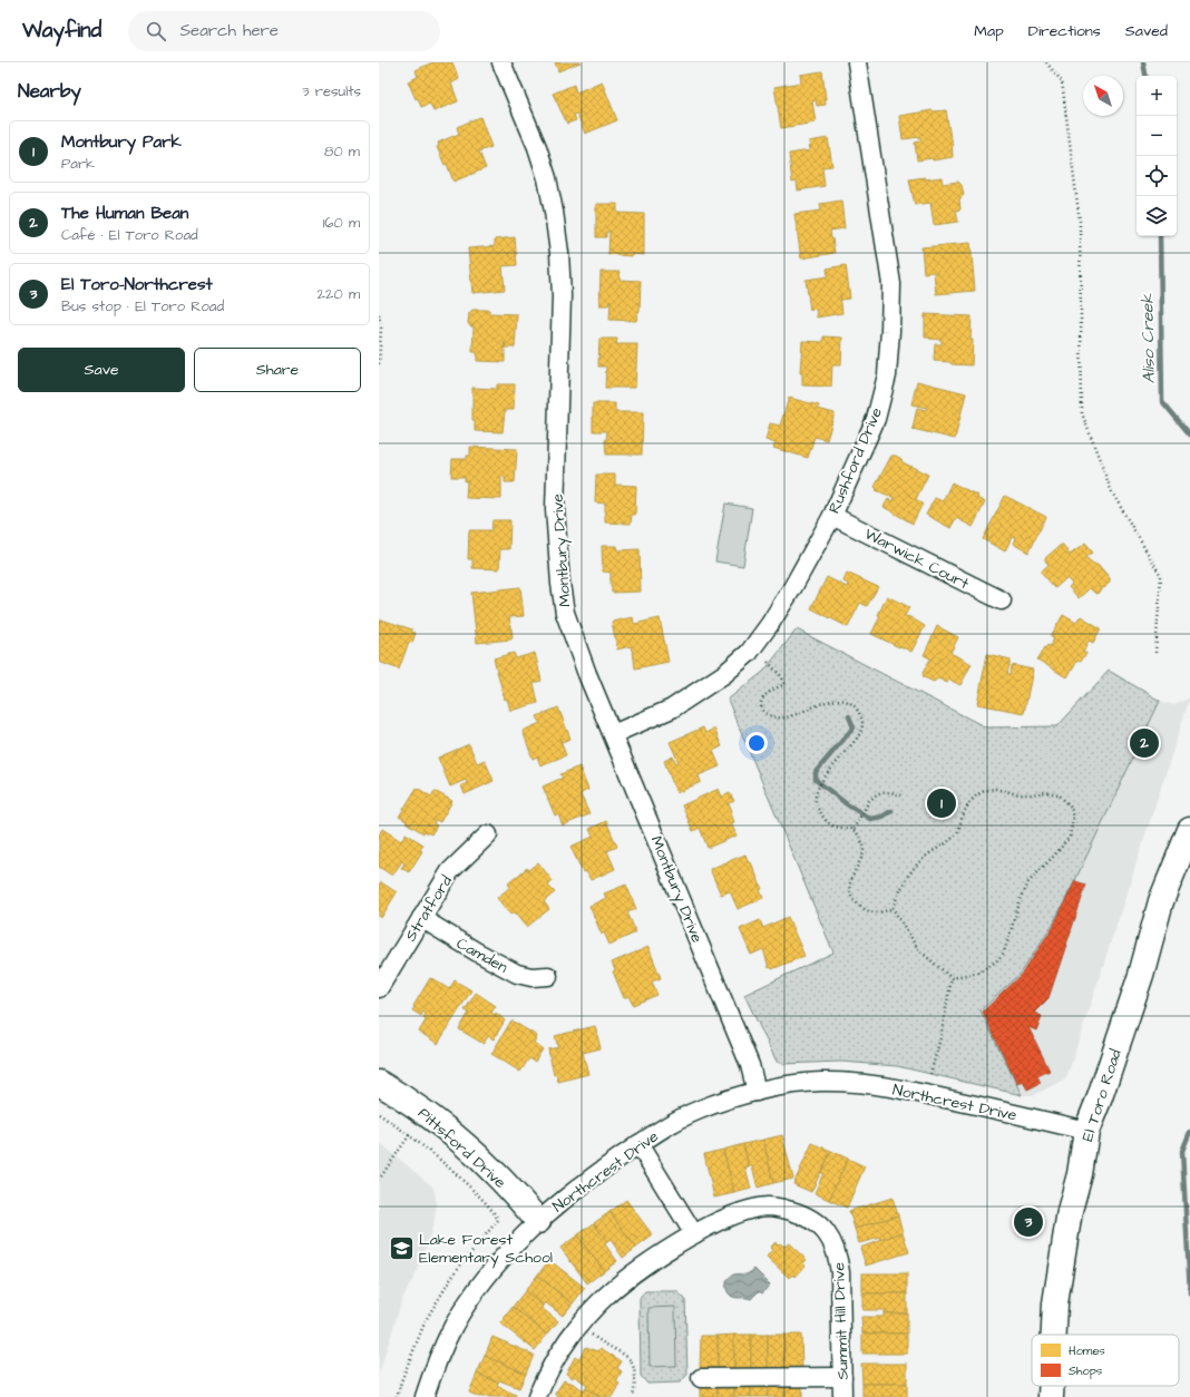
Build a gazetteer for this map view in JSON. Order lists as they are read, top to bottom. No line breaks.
{"streets":{"main road":["El Toro Road","Pittsford Drive"],"street":["Rushford Drive","Montbury Drive","Warwick Court","Stratford","Camden","Northcrest Drive","Summit Hill Drive"]},"crossings":[["Rushford Drive","Montbury Drive"],["Rushford Drive","Warwick Court"],["Montbury Drive","Northcrest Drive"],["Stratford","Camden"],["El Toro Road","Northcrest Drive"],["Northcrest Drive","Pittsford Drive"]],"water":["Aliso Creek"],"places":{"school or university":["Lake Forest Elementary School"]},"legend":["Homes","Shops"],"north":"top left","page":{"header":"Wayfind","search":"Search here","nav":["Map","Directions","Saved"],"heading":["Nearby","3 results"],"map_buttons":["+","−"],"list":[{"mark":"1","name":"Montbury Park","note":"Park","value":"80 m"},{"mark":"2","name":"The Human Bean","note":"Café · El Toro Road","value":"160 m"},{"mark":"3","name":"El Toro-Northcrest","note":"Bus stop · El Toro Road","value":"220 m"}],"buttons":["Save","Share"],"pins":["2","1","3"]}}
